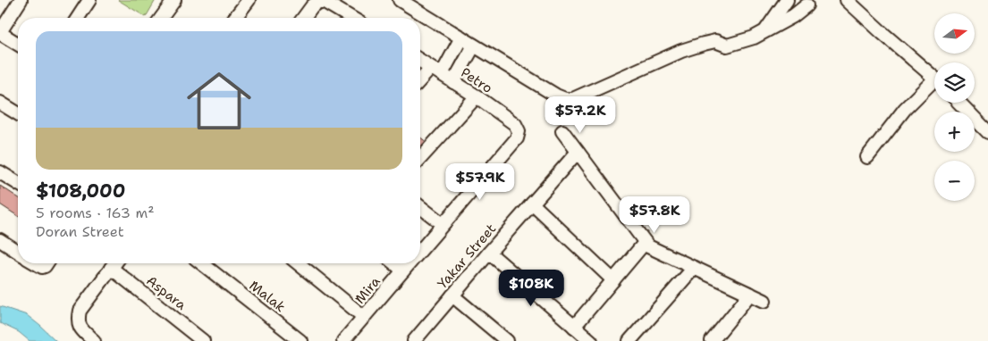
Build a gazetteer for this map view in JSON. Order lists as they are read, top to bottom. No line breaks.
{"streets":{"street":["Petro","Yakar Street","Mira","Aspara","Malak"]},"crossings":[["Petro","Mira"]],"north":"right","page":{"map_buttons":["+","−"],"list":[{"name":"$108,000","note":"5 rooms · 163 m² · Doran Street"}],"price":["$57.2K","$57.9K","$57.8K","$108K"]}}
